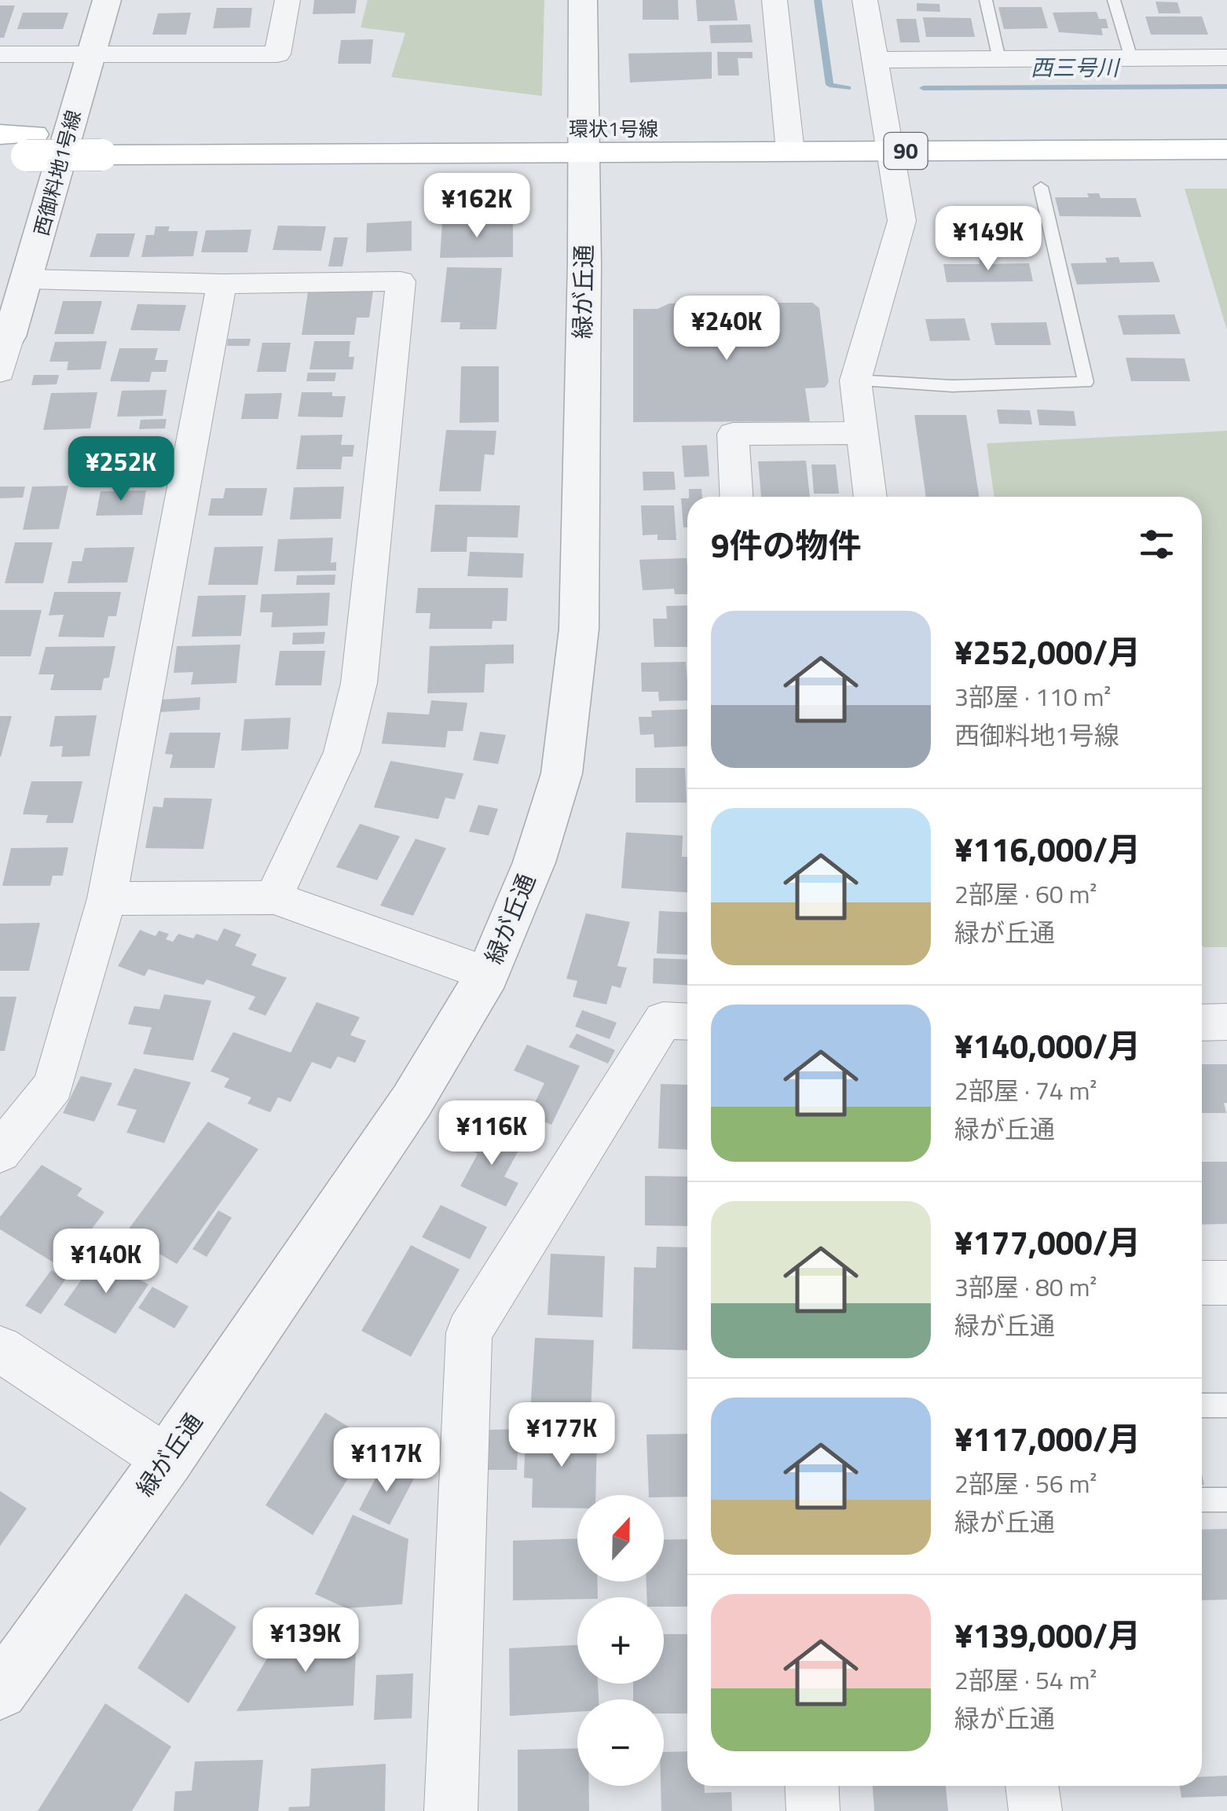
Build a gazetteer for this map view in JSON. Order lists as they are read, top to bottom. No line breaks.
{"streets":{"main road":["環状1号線","90"],"street":["西御料地1号線","緑が丘通"]},"crossings":[["環状1号線","緑が丘通"]],"water":["西三号川"],"north":"top","page":{"price":["¥162K","¥149K","¥240K","¥252K","¥116K","¥140K","¥177K","¥117K","¥139K"],"heading":"9件の物件","list":[{"name":"¥252,000/月","note":"3部屋 · 110 m² · 西御料地1号線"},{"name":"¥116,000/月","note":"2部屋 · 60 m² · 緑が丘通"},{"name":"¥140,000/月","note":"2部屋 · 74 m² · 緑が丘通"},{"name":"¥177,000/月","note":"3部屋 · 80 m² · 緑が丘通"},{"name":"¥117,000/月","note":"2部屋 · 56 m² · 緑が丘通"},{"name":"¥139,000/月","note":"2部屋 · 54 m² · 緑が丘通"}],"map_buttons":["+","−"]}}
